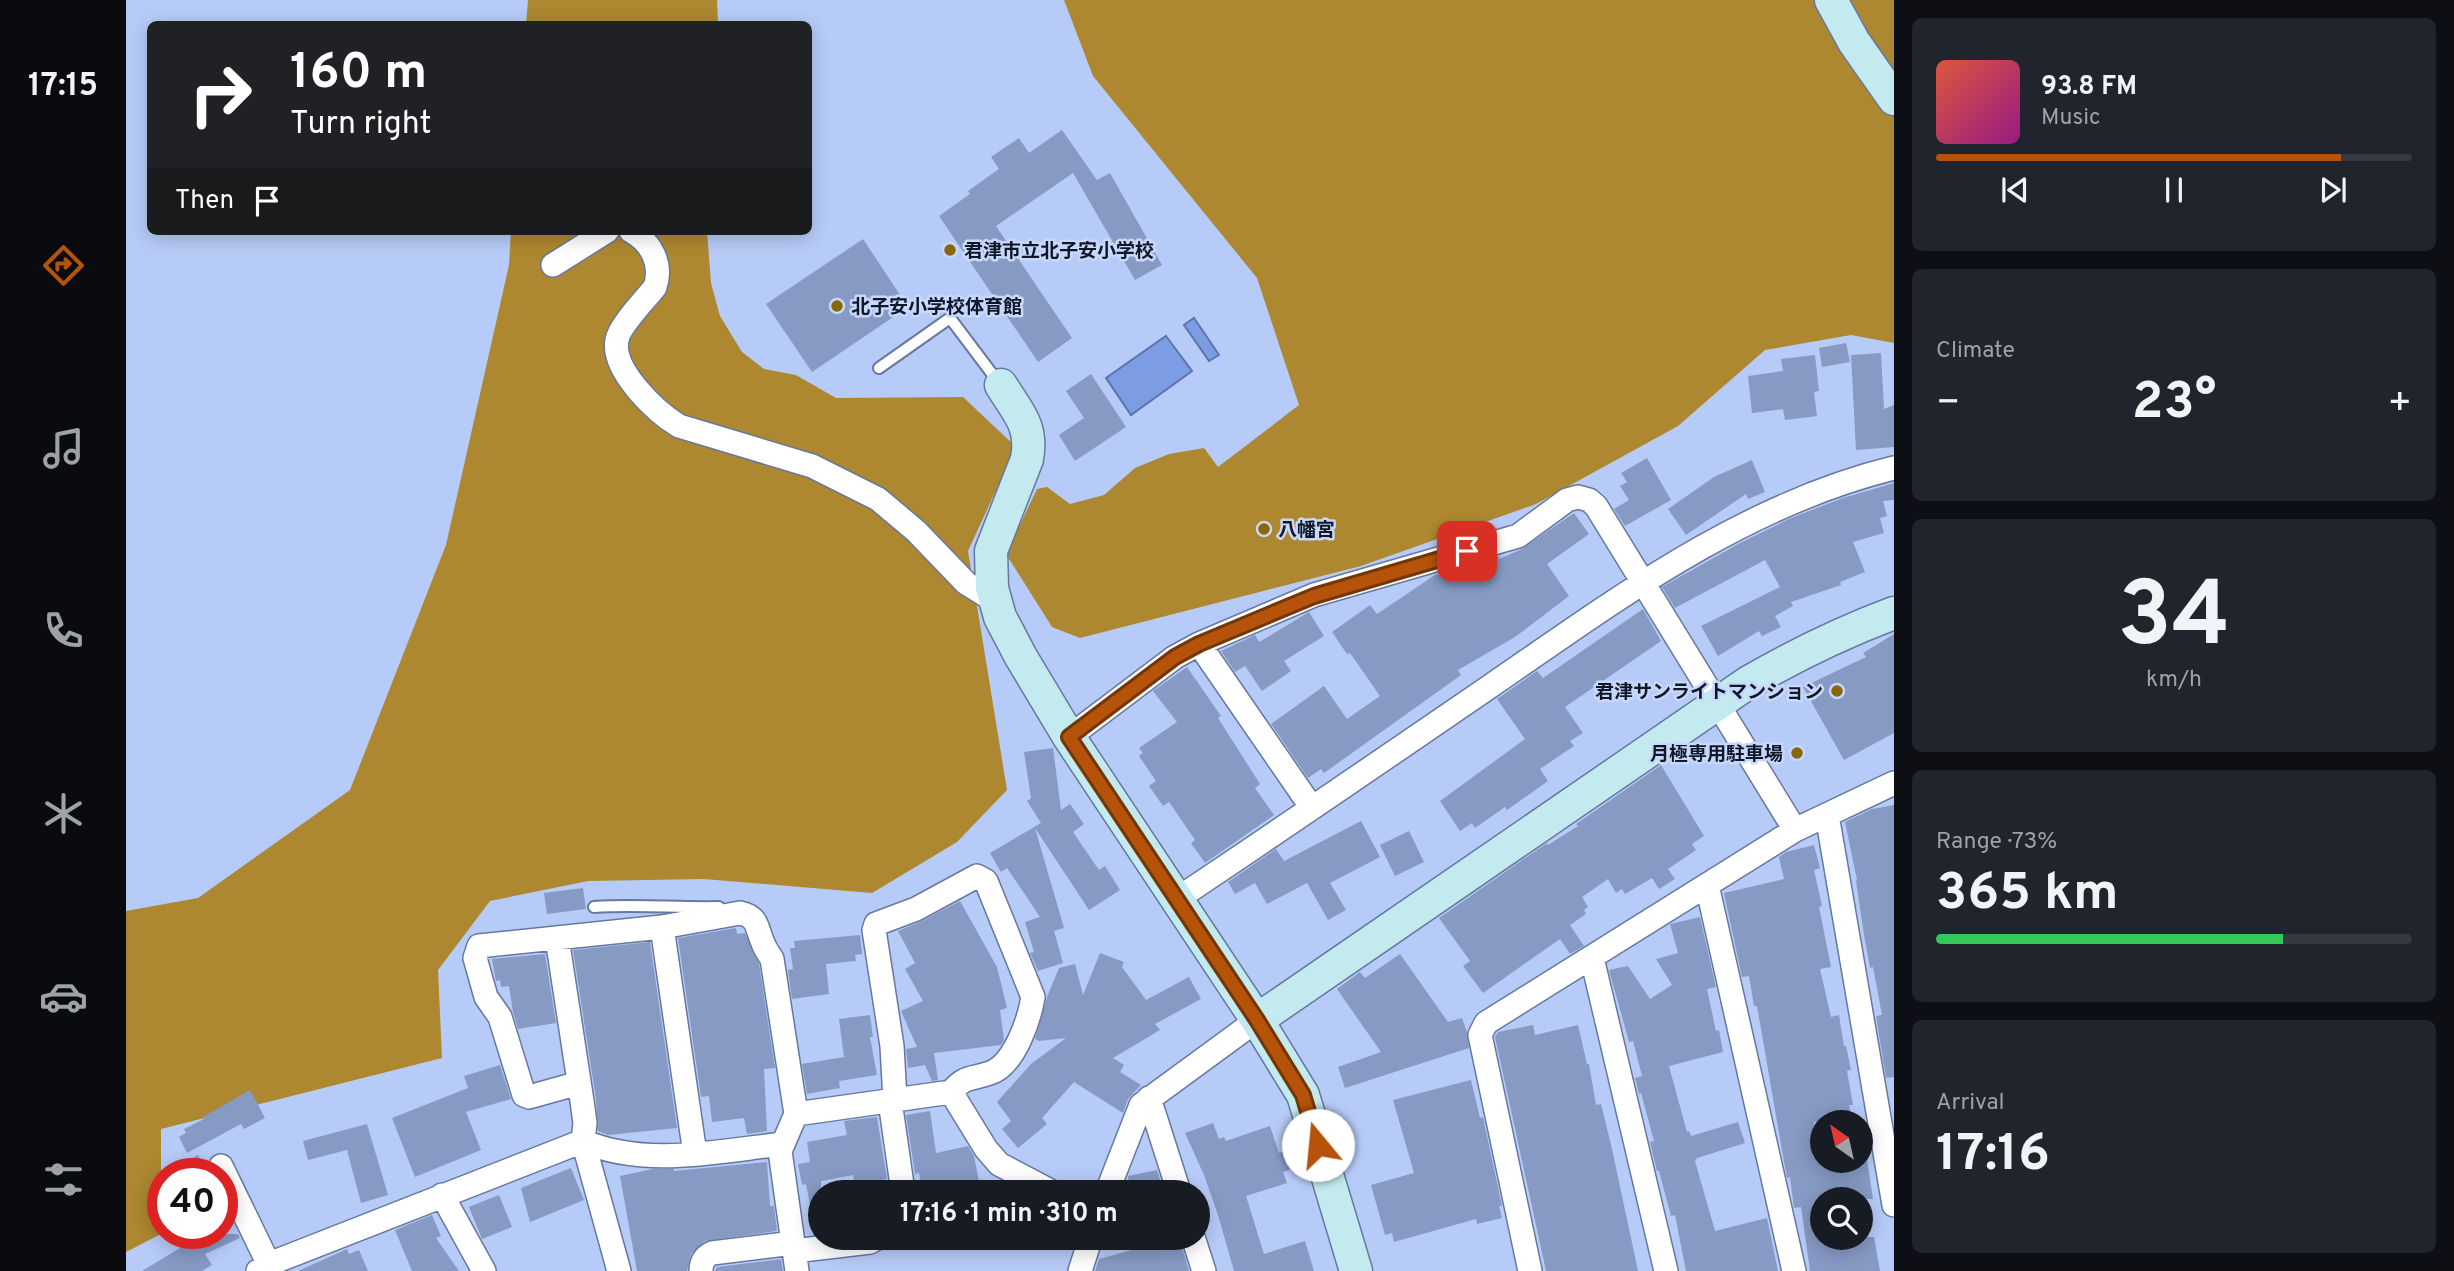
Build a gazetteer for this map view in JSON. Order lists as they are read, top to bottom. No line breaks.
{"places":["君津市立北子安小学校","北子安小学校体育館","八幡宮","君津サンライトマンション","月極専用駐車場"],"north":"top left","page":{"tabs":"17:15","turn":["160 m","Turn right"],"song":["93.8 FM","Music"],"then":"Then","tile":["Climate",["34","km/h"],["Range · 73%","365 km"],["Arrival","17:16"]],"heat":["−","23°","+"],"limit":"40","trip":"17:16 · 1 min · 310 m"}}
